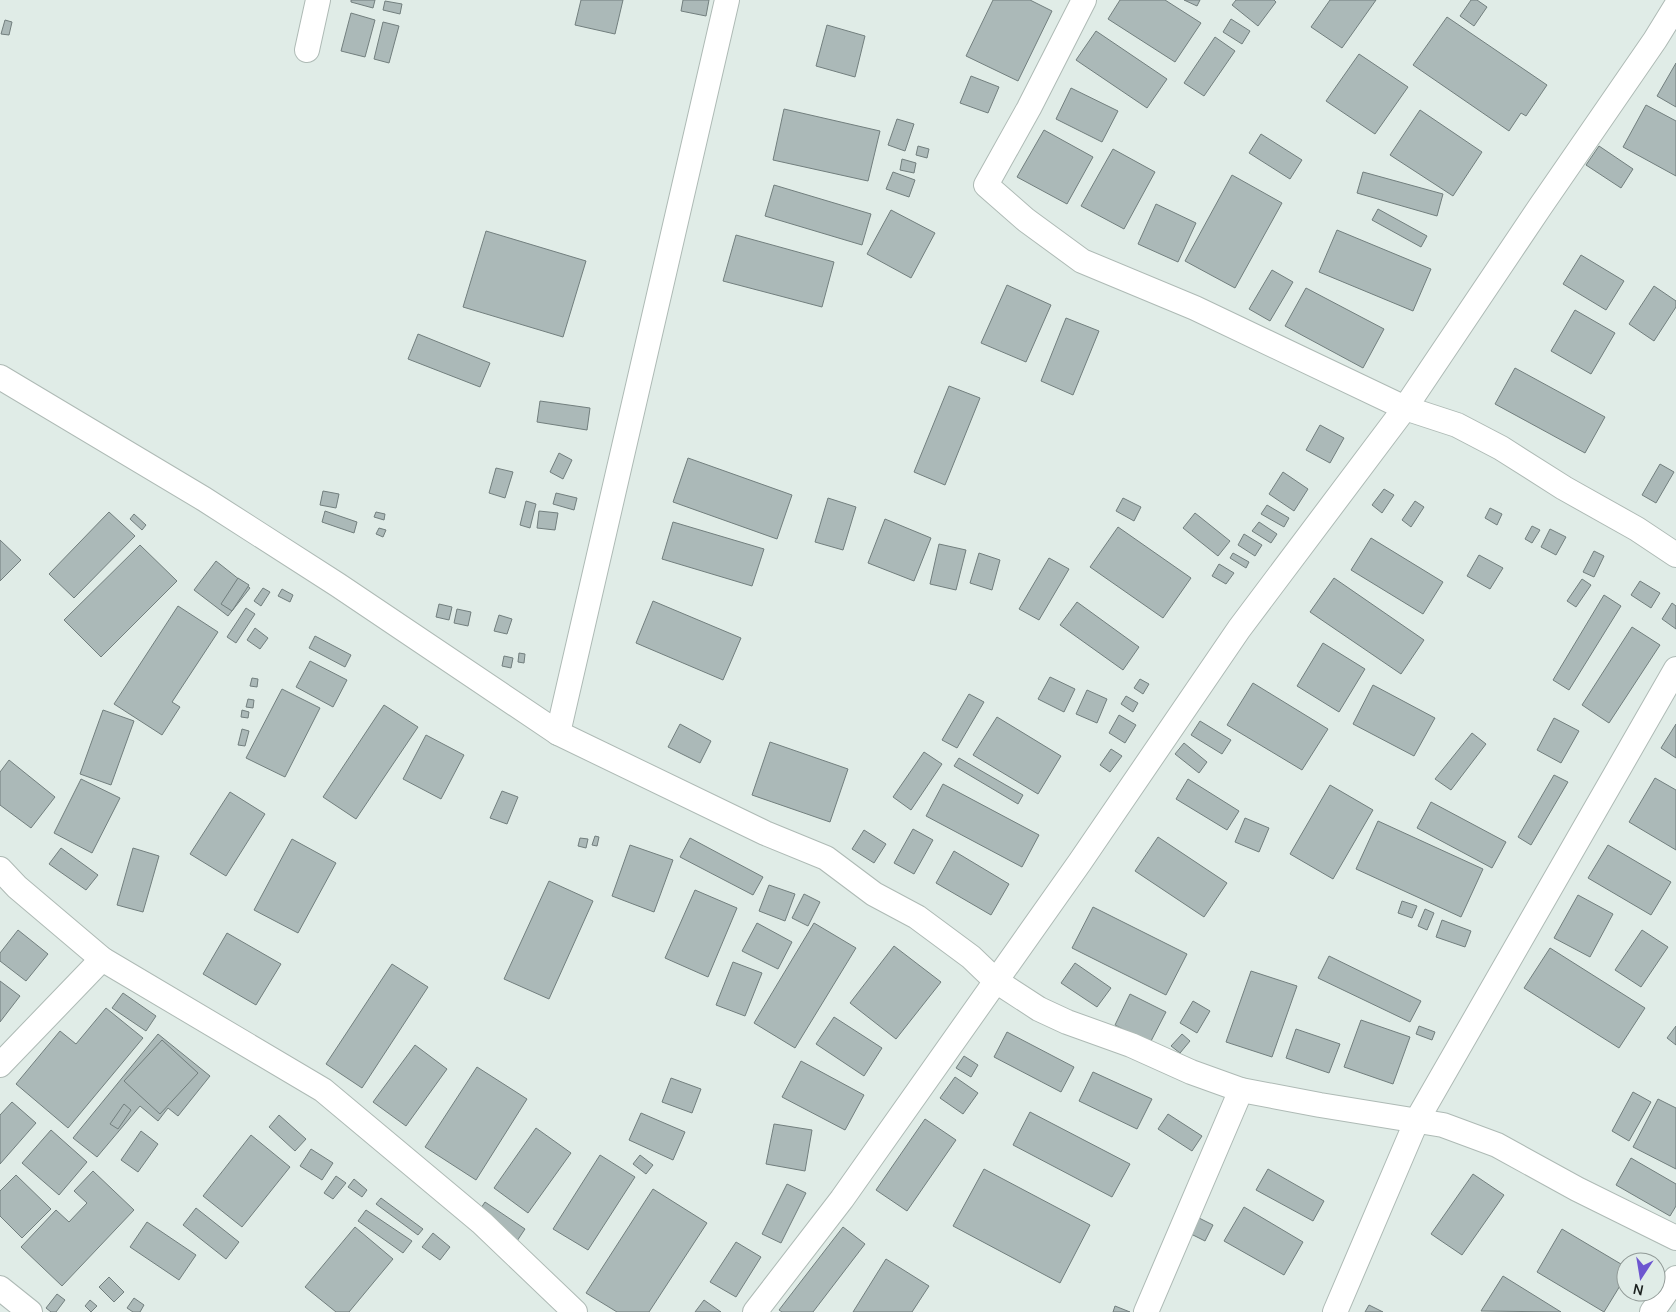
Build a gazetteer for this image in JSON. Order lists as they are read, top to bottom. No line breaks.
{"north":"bottom"}
